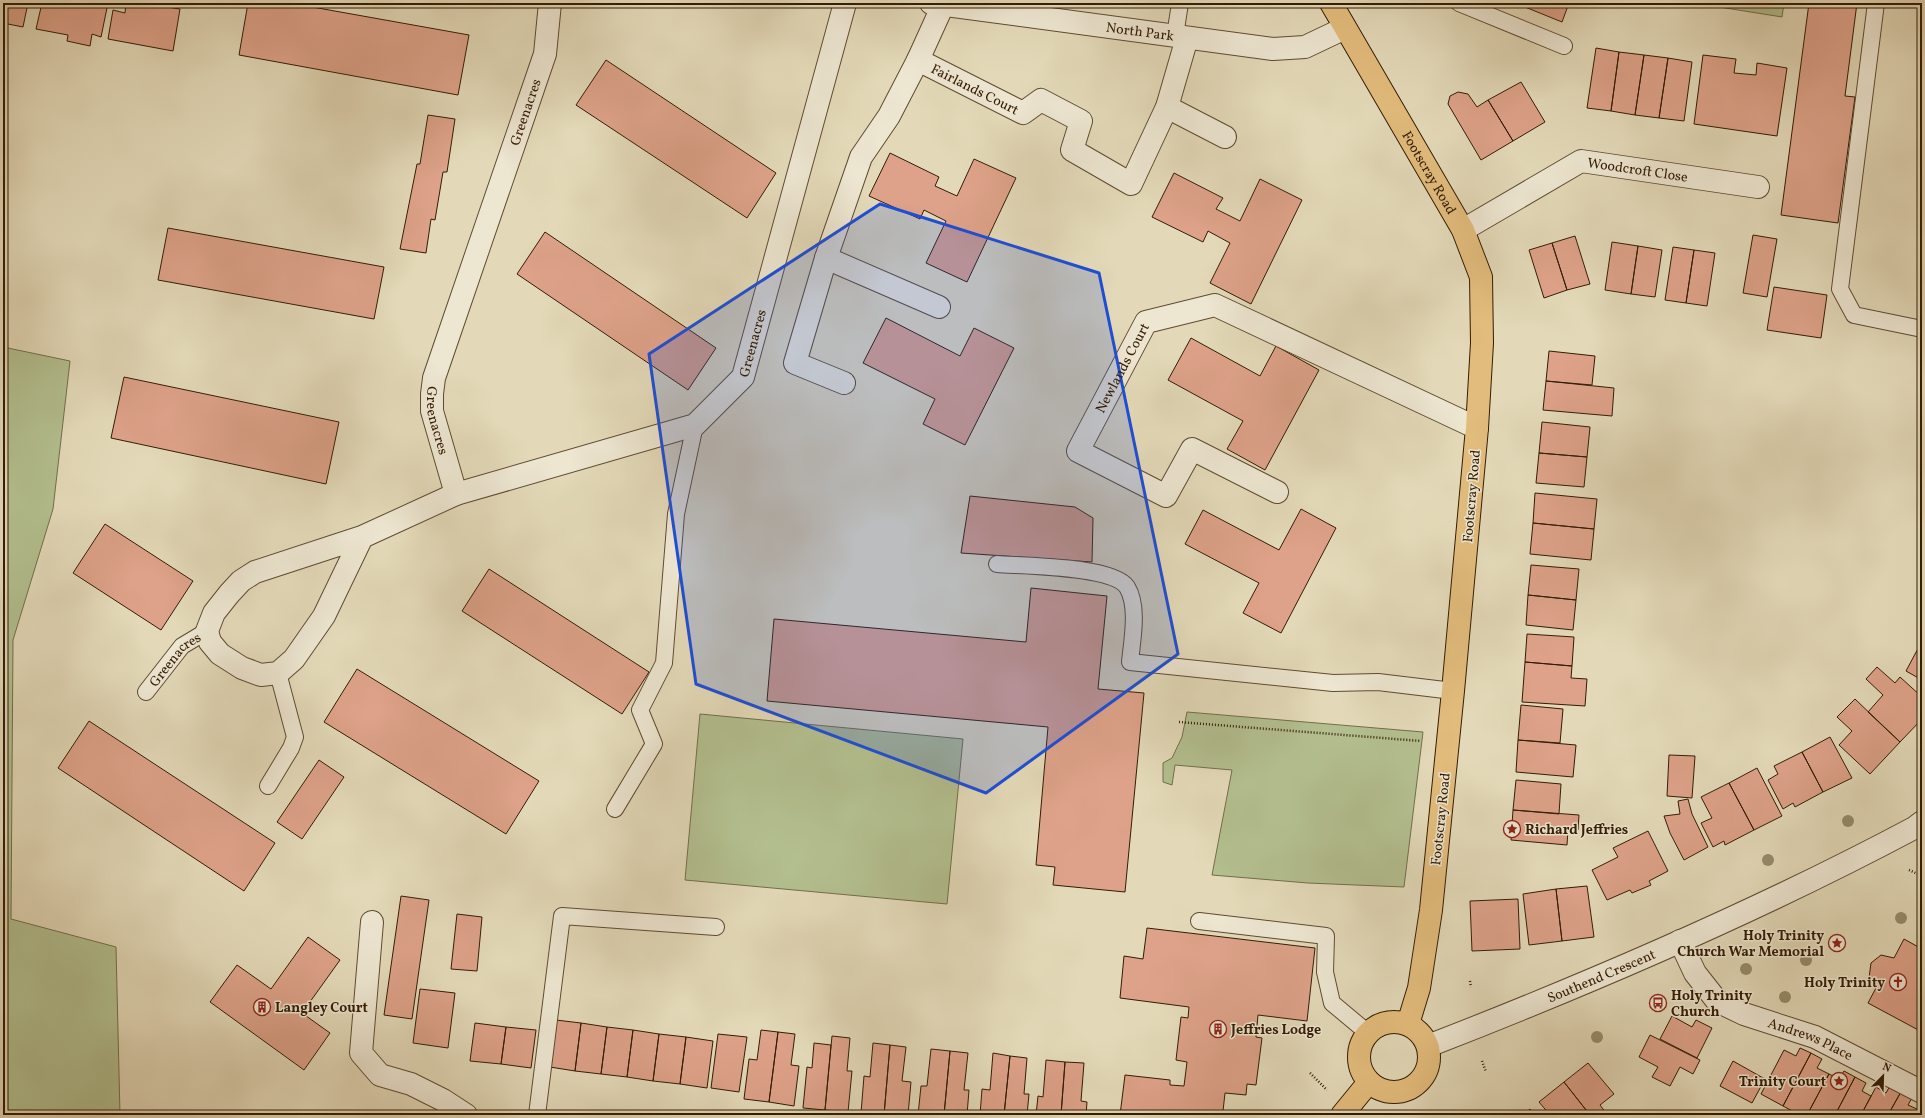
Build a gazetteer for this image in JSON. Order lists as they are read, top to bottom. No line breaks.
{"streets":{"main road":["Footscray Road"],"street":["North Park","Fairlands Court","Greenacres","Woodcroft Close","Newlands Court","Southend Crescent","Andrews Place"]},"crossings":[["North Park","Fairlands Court"],["North Park","Footscray Road"],["Woodcroft Close","Footscray Road"],["Footscray Road","Newlands Court"],["Footscray Road","Southend Crescent"],["Southend Crescent","Andrews Place"]],"places":{"place":["Richard Jeffries","Holy Trinity Church War Memorial","Trinity Court"],"church":["Holy Trinity"],"bus stop":["Holy Trinity Church"],"building":["Langley Court","Jeffries Lodge"]},"north":"top right"}
